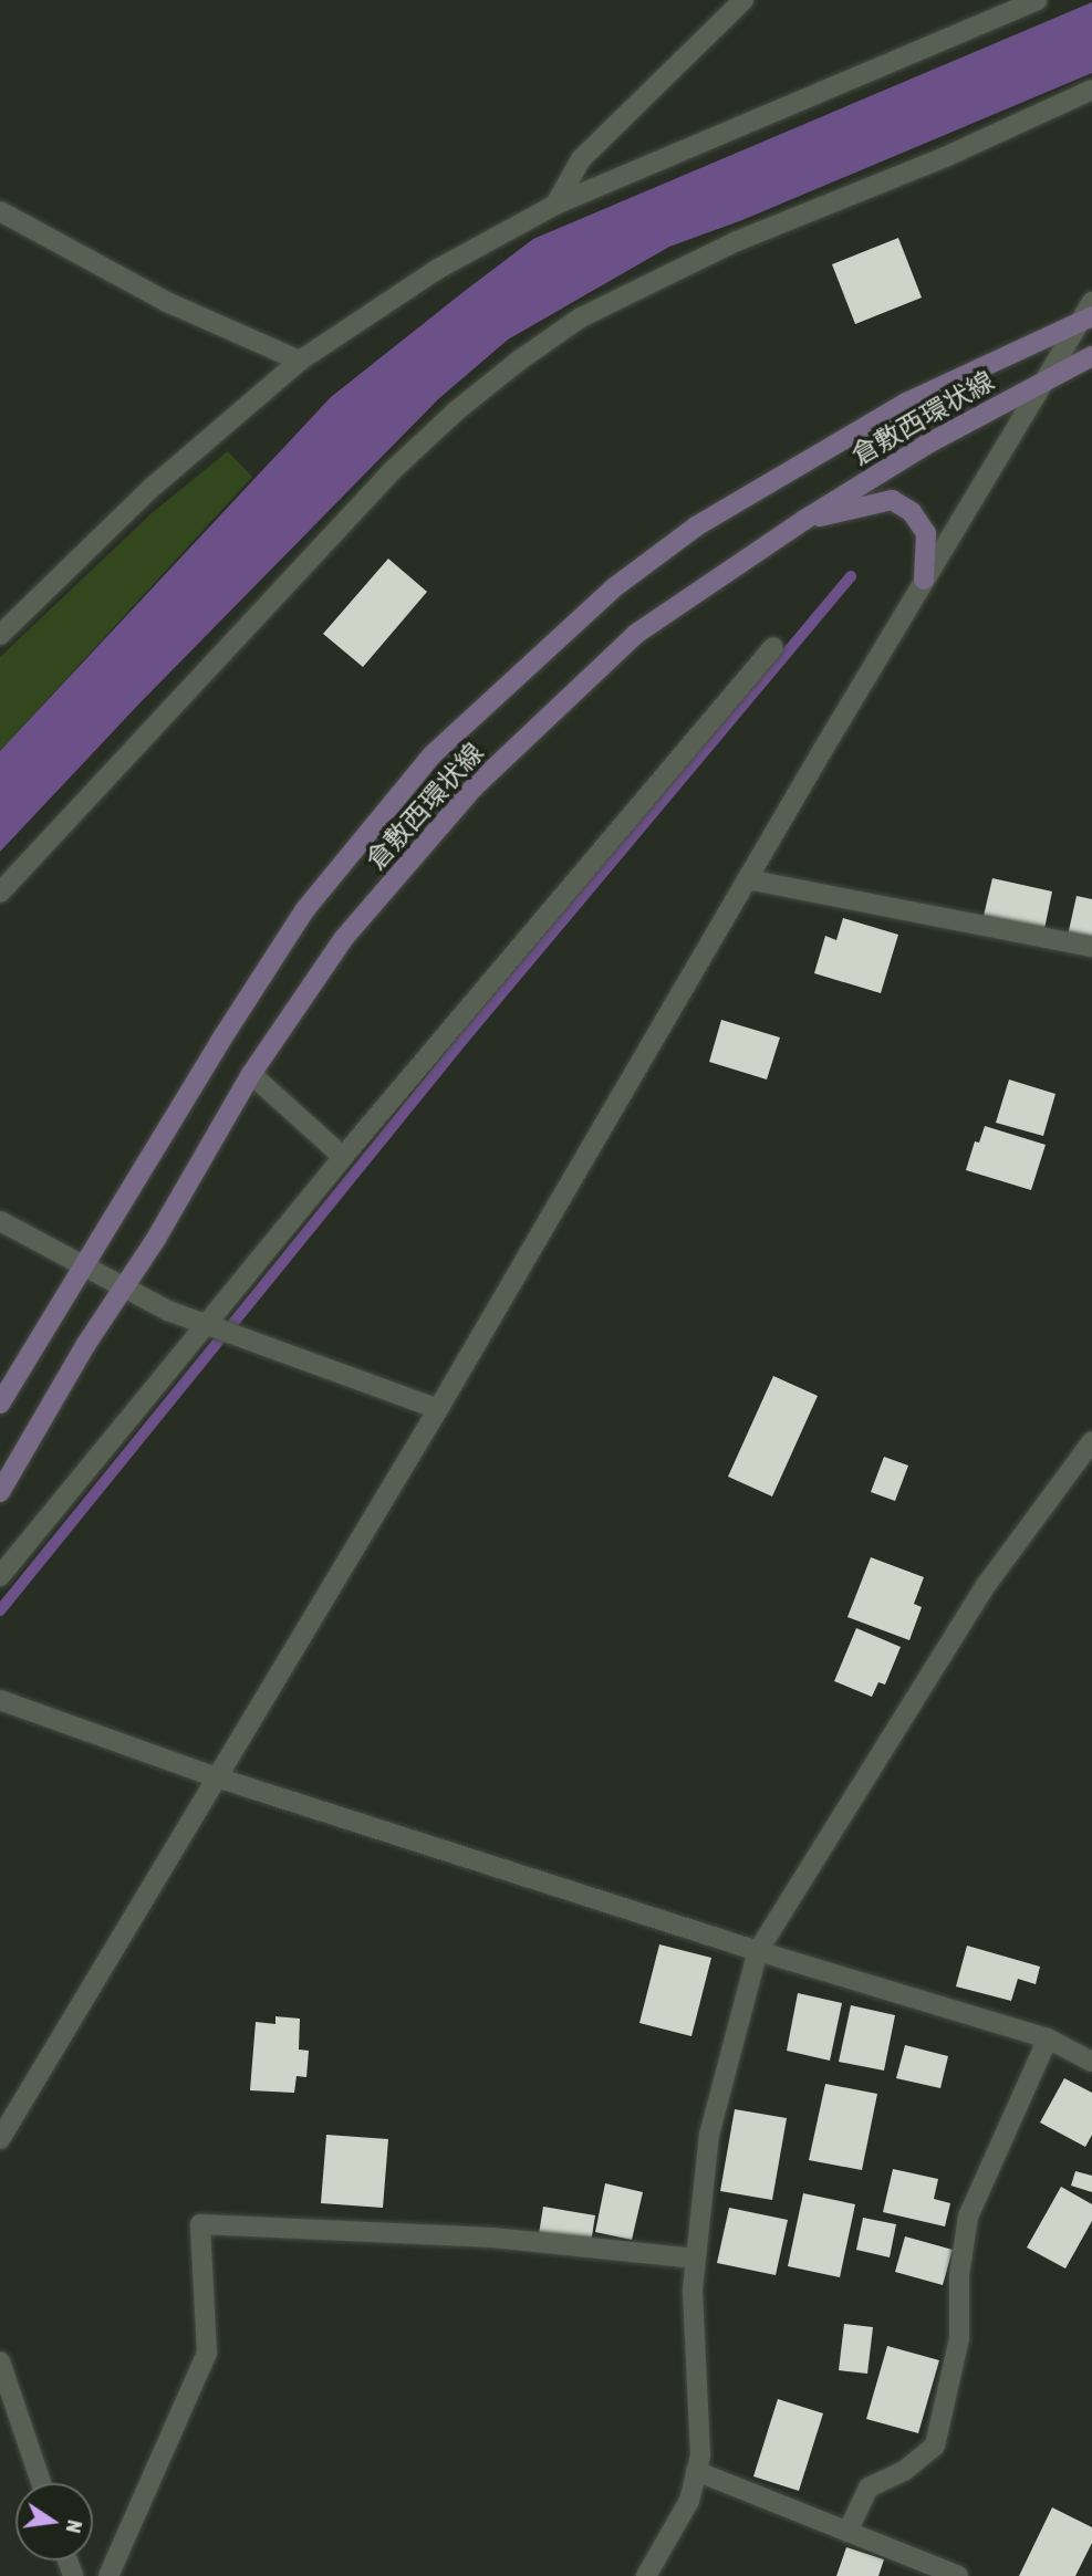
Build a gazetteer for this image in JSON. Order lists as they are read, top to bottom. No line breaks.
{"streets":{"main road":["倉敷西環状線"]},"north":"right"}
